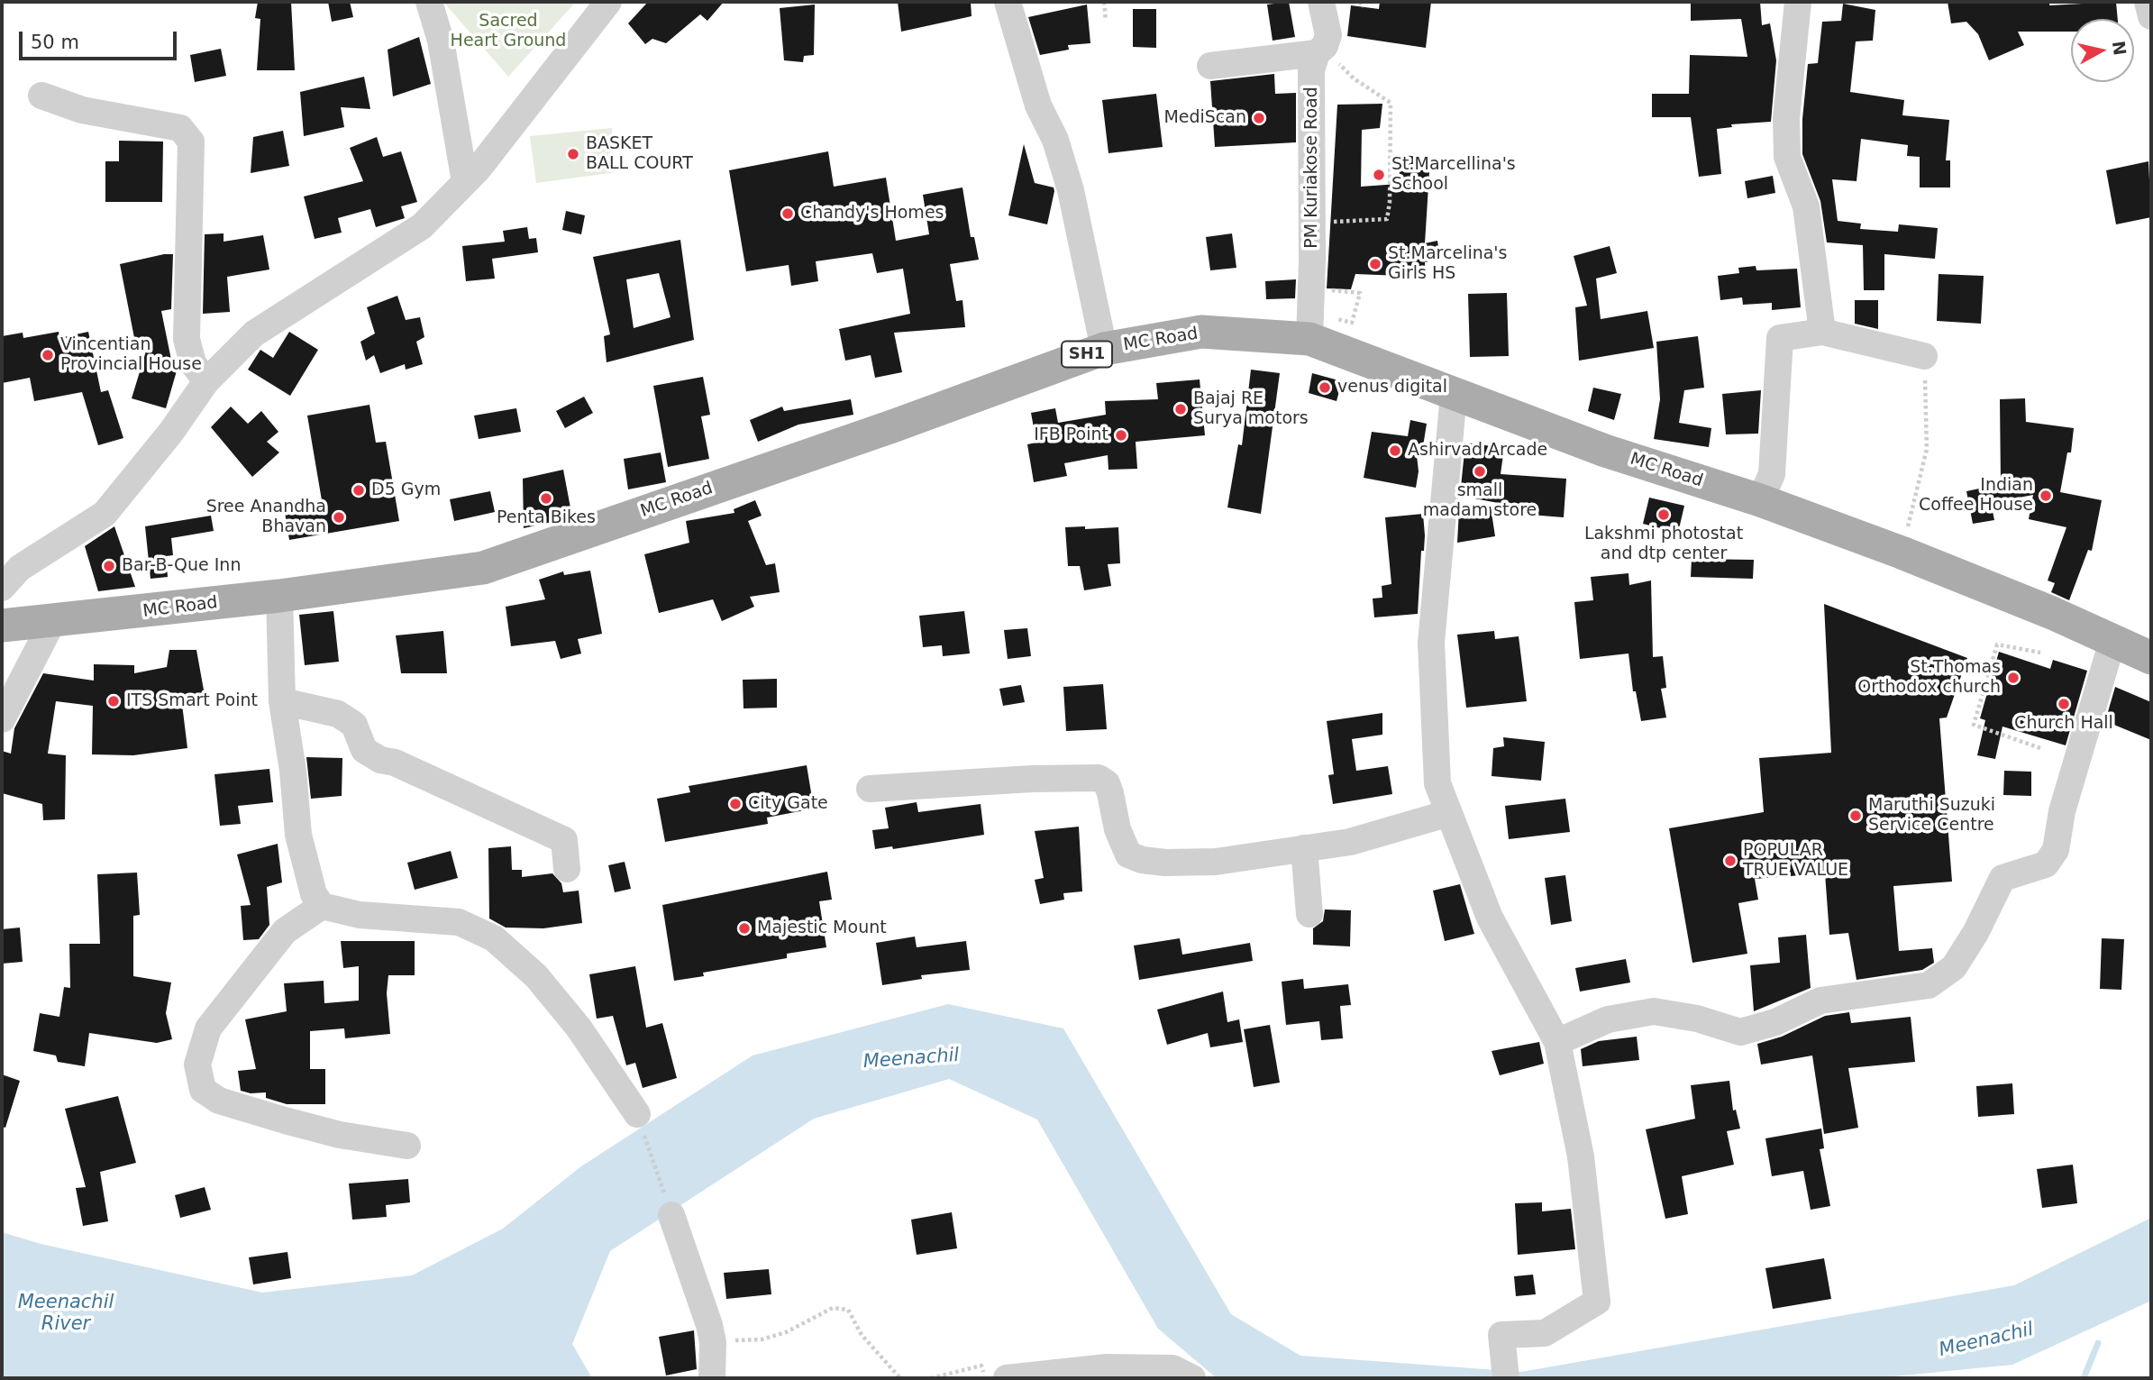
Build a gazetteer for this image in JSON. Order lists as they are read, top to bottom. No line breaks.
{"streets":{"main road":["MC Road","SH1"],"street":["PM Kuriakose Road"]},"crossings":[["PM Kuriakose Road","MC Road"]],"water":["Meenachil","Meenachil River"],"parks":["Sacred Heart Ground"],"places":["MediScan","BASKET BALL COURT","St.Marcellina's School","Chandy's Homes","St.Marcelina's Girls HS","Vincentian Provincial House","venus digital","Bajaj RE Surya motors","IFB Point","Ashirvad Arcade","small madam store","D5 Gym","Indian Coffee House","Penta Bikes","Lakshmi photostat and dtp center","Sree Anandha Bhavan","Bar-B-Que Inn","St.Thomas Orthodox church","ITS Smart Point","Church Hall","City Gate","Maruthi Suzuki Service Centre","POPULAR TRUE VALUE","Majestic Mount"],"scale_bar":"50 m","north":"right"}
